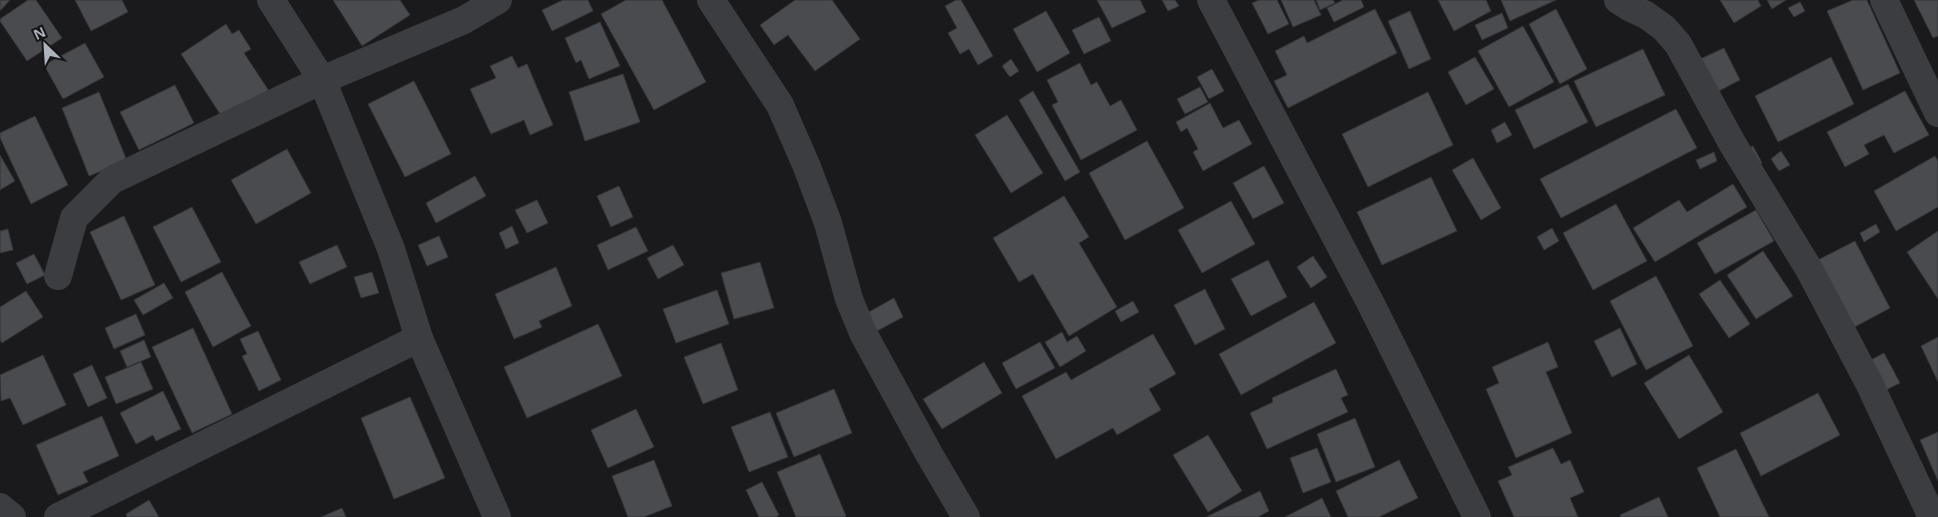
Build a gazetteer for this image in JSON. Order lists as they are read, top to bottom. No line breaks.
{"north":"top left"}
